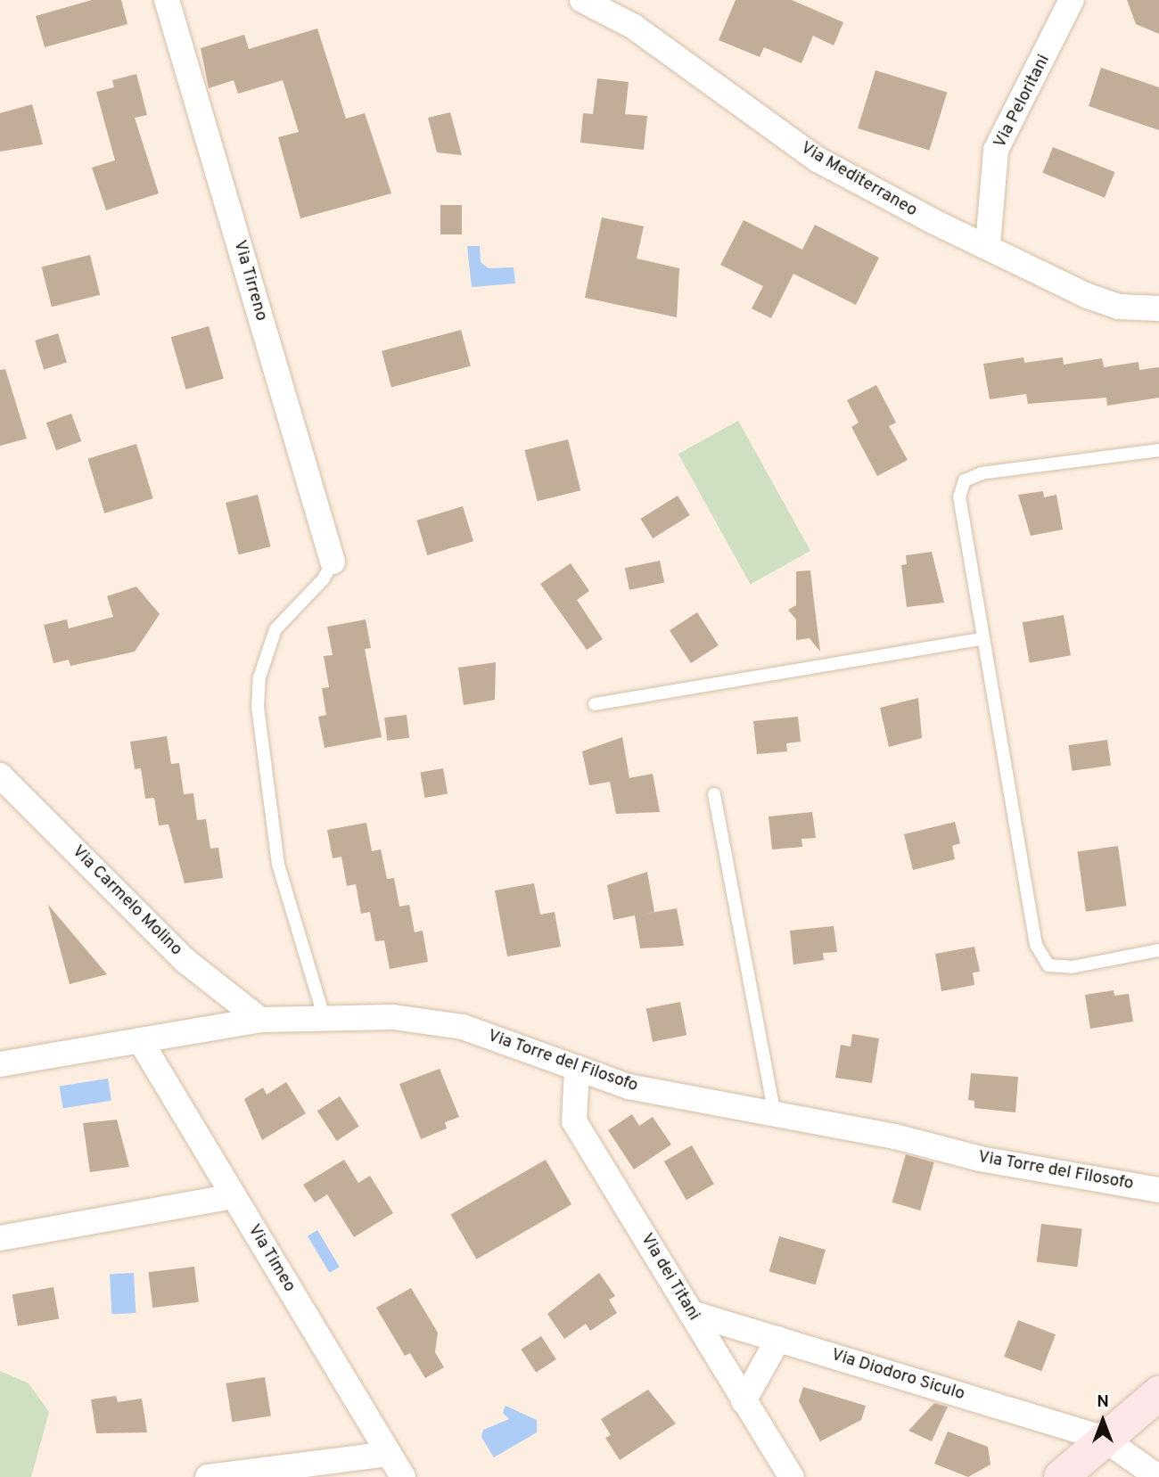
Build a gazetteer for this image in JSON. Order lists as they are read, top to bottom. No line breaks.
{"streets":{"street":["Via Peloritani","Via Mediterraneo","Via Tirreno","Via Carmelo Molino","Via Torre del Filosofo","Via Timeo","Via dei Titani","Via Diodoro Siculo"]},"crossings":[["Via Peloritani","Via Mediterraneo"],["Via Carmelo Molino","Via Torre del Filosofo"],["Via Torre del Filosofo","Via Timeo"],["Via Torre del Filosofo","Via dei Titani"],["Via dei Titani","Via Diodoro Siculo"]],"north":"top"}
